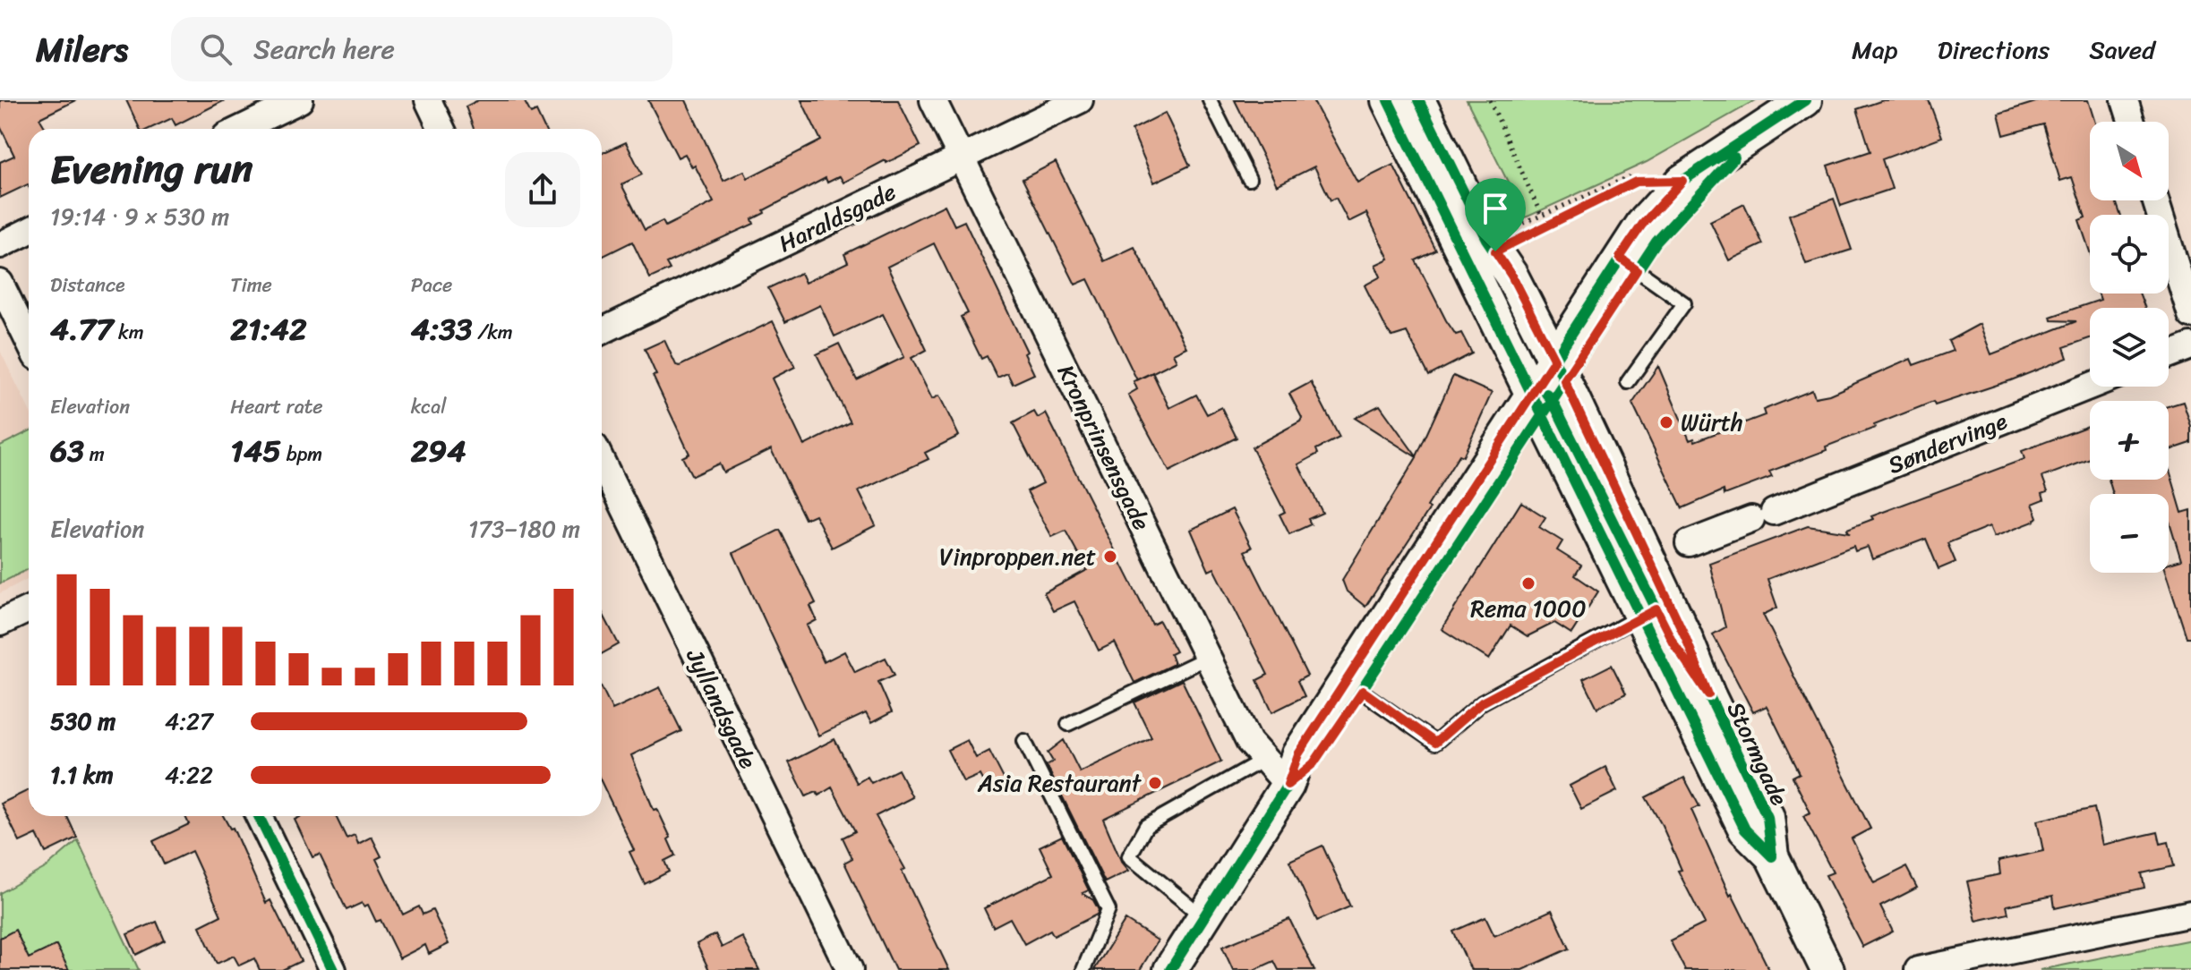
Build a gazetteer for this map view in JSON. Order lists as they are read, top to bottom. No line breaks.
{"streets":{"street":["Haraldsgade","Søndervinge","Kronprinsensgade","Jyllandsgade","Stormgade"]},"crossings":[["Haraldsgade","Kronprinsensgade"]],"places":["Würth","Vinproppen.net","Rema 1000","Asia Restaurant"],"north":"bottom right","page":{"header":"Milers","search":"Search here","nav":["Map","Directions","Saved"],"map_buttons":["+","−"],"heading":["Evening run","19:14 · 9 × 530 m"],"stats":[["Distance","4.77 km"],["Time","21:42"],["Pace","4:33 /km"],["Elevation","63 m"],["Heart rate","145 bpm"],["kcal","294"]],"chart":["Elevation","173–180 m"],"list":[{"name":"530 m","note":"4:27"},{"name":"1.1 km","note":"4:22"}]}}
